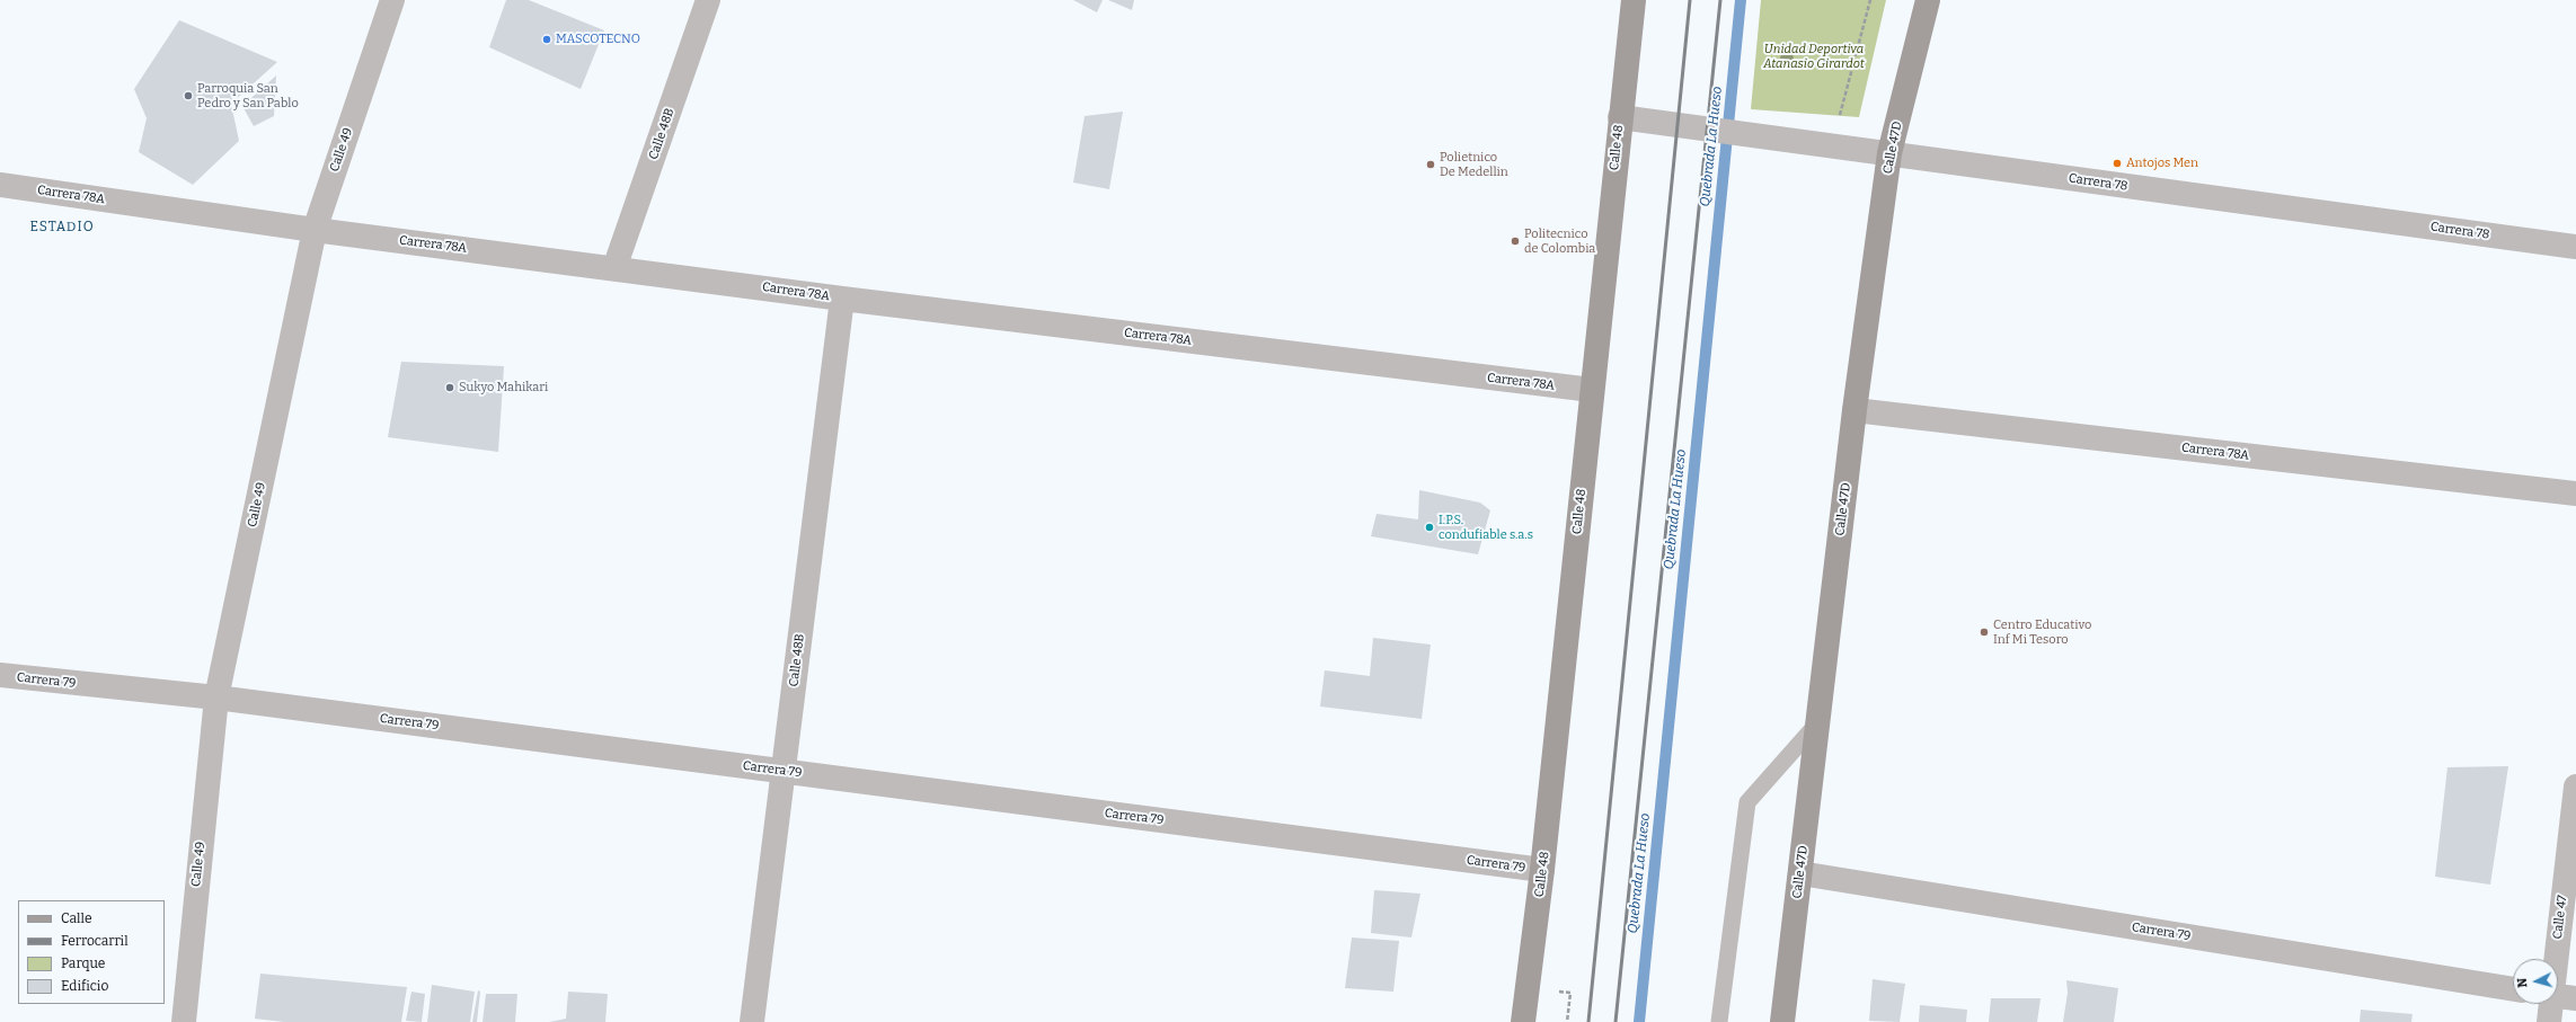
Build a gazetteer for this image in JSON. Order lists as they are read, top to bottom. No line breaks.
{"streets":{"main road":["Calle 48","Calle 47D"],"street":["Calle 48B","Calle 49","Carrera 78","Carrera 78A","Carrera 79","Calle 47"]},"crossings":[["Calle 48B","Carrera 78A"],["Calle 48B","Carrera 79"],["Calle 48","Carrera 78"],["Calle 48","Carrera 78A"],["Calle 48","Carrera 79"],["Calle 47D","Carrera 78"],["Calle 47D","Carrera 78A"],["Calle 47D","Carrera 79"],["Calle 49","Carrera 78A"],["Calle 49","Carrera 79"]],"districts":["ESTADIO"],"water":["Quebrada La Hueso"],"parks":["Unidad Deportiva Atanasio Girardot"],"places":["MASCOTECNO","Parroquia San Pedro y San Pablo","Antojos Men","Polietnico De Medellin","Politecnico de Colombia","Sukyo Mahikari","I.P.S. condufiable s.a.s","Centro Educativo Inf Mi Tesoro"],"legend":["Calle","Ferrocarril","Parque","Edificio"],"north":"left"}
